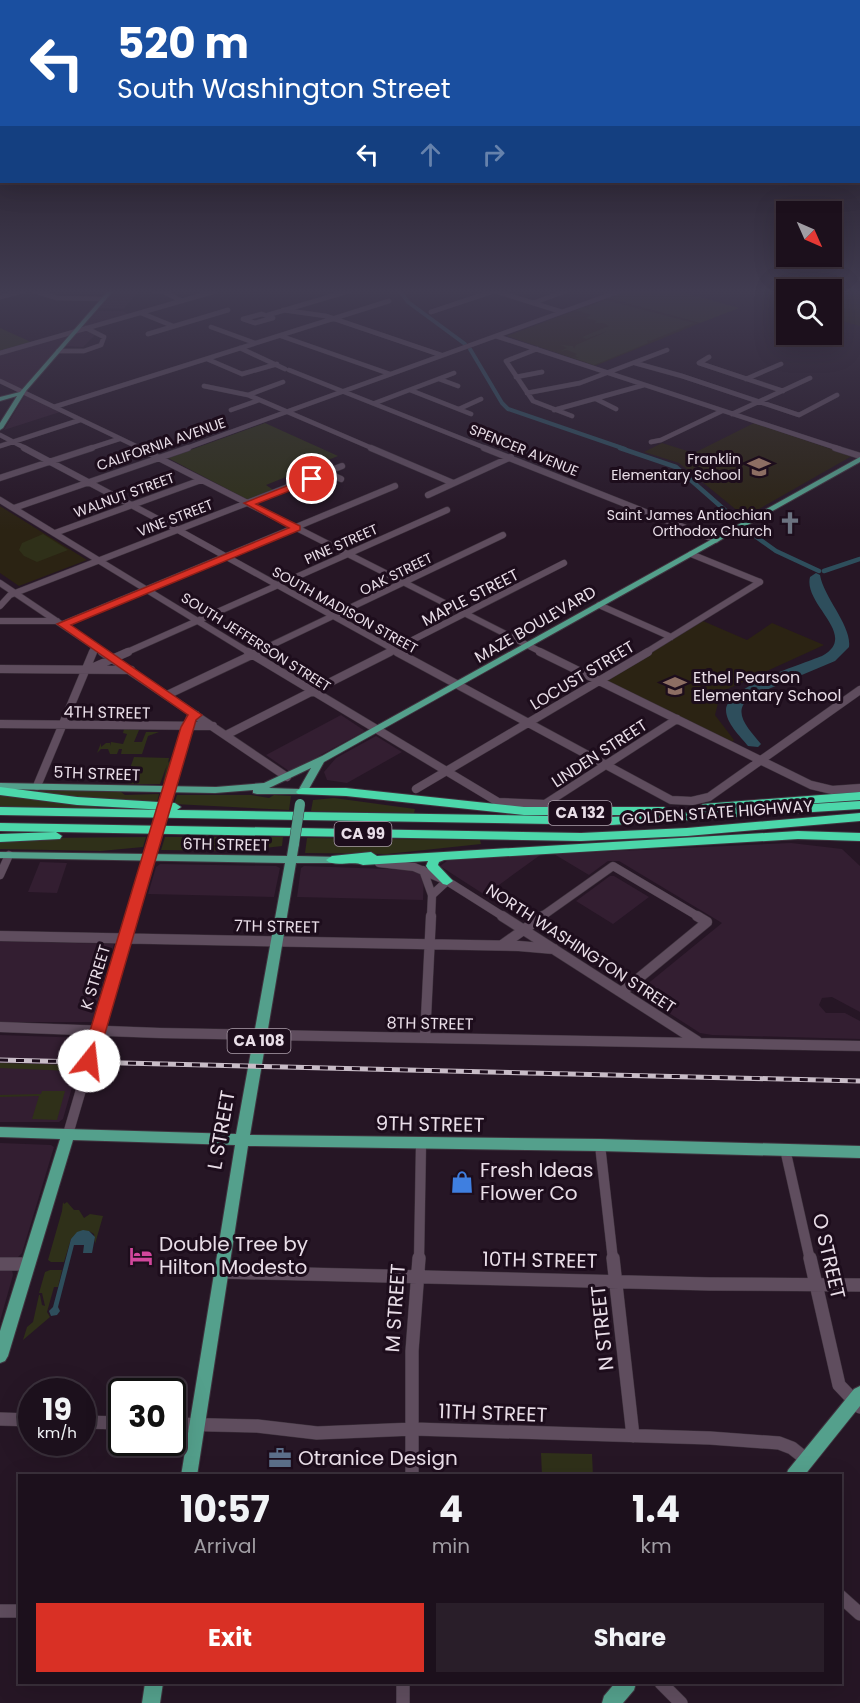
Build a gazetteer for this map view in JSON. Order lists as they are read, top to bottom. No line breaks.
{"streets":{"highway":["GOLDEN STATE HIGHWAY","CA 132","CA 99"],"main road":["MAZE BOULEVARD","5TH STREET","6TH STREET","K STREET","CA 108","9TH STREET","L STREET"],"street":["CALIFORNIA AVENUE","SPENCER AVENUE","WALNUT STREET","VINE STREET","PINE STREET","OAK STREET","MAPLE STREET","SOUTH MADISON STREET","SOUTH JEFFERSON STREET","LOCUST STREET","4TH STREET","LINDEN STREET","7TH STREET","NORTH WASHINGTON STREET","8TH STREET","O STREET","10TH STREET","M STREET","N STREET","11TH STREET"]},"crossings":[["CALIFORNIA AVENUE","SPENCER AVENUE"],["CALIFORNIA AVENUE","SOUTH MADISON STREET"],["CALIFORNIA AVENUE","SOUTH JEFFERSON STREET"],["SPENCER AVENUE","MAZE BOULEVARD"],["WALNUT STREET","SOUTH MADISON STREET"],["WALNUT STREET","SOUTH JEFFERSON STREET"],["VINE STREET","SOUTH MADISON STREET"],["VINE STREET","SOUTH JEFFERSON STREET"],["PINE STREET","SOUTH MADISON STREET"],["PINE STREET","SOUTH JEFFERSON STREET"],["OAK STREET","SOUTH MADISON STREET"],["OAK STREET","SOUTH JEFFERSON STREET"],["MAPLE STREET","SOUTH MADISON STREET"],["MAPLE STREET","SOUTH JEFFERSON STREET"],["SOUTH MADISON STREET","MAZE BOULEVARD"],["SOUTH MADISON STREET","LOCUST STREET"],["SOUTH MADISON STREET","LINDEN STREET"],["MAZE BOULEVARD","SOUTH JEFFERSON STREET"],["MAZE BOULEVARD","LOCUST STREET"],["MAZE BOULEVARD","5TH STREET"],["MAZE BOULEVARD","L STREET"],["SOUTH JEFFERSON STREET","LOCUST STREET"],["SOUTH JEFFERSON STREET","LINDEN STREET"],["4TH STREET","K STREET"],["5TH STREET","CA 132"],["5TH STREET","K STREET"],["5TH STREET","L STREET"],["CA 132","6TH STREET"],["CA 132","L STREET"],["6TH STREET","NORTH WASHINGTON STREET"],["6TH STREET","K STREET"],["6TH STREET","L STREET"],["7TH STREET","NORTH WASHINGTON STREET"],["7TH STREET","K STREET"],["7TH STREET","L STREET"],["NORTH WASHINGTON STREET","8TH STREET"],["K STREET","8TH STREET"],["K STREET","9TH STREET"],["8TH STREET","L STREET"],["9TH STREET","L STREET"],["9TH STREET","O STREET"],["9TH STREET","M STREET"],["9TH STREET","N STREET"],["L STREET","10TH STREET"],["L STREET","11TH STREET"],["O STREET","10TH STREET"],["10TH STREET","M STREET"],["10TH STREET","N STREET"],["M STREET","11TH STREET"],["N STREET","11TH STREET"]],"places":{"school or university":["Franklin Elementary School","Ethel Pearson Elementary School"],"church":["Saint James Antiochian Orthodox Church"],"shop":["Fresh Ideas Flower Co"],"hotel":["Double Tree by Hilton Modesto"],"office":["Otranice Design"]},"north":"bottom right","page":{"turn":["520 m","South Washington Street"],"speed":"19 km/h","limit":"30","eta":["10:57","Arrival","4","min","1.4","km"],"buttons":["Exit","Share"]}}
